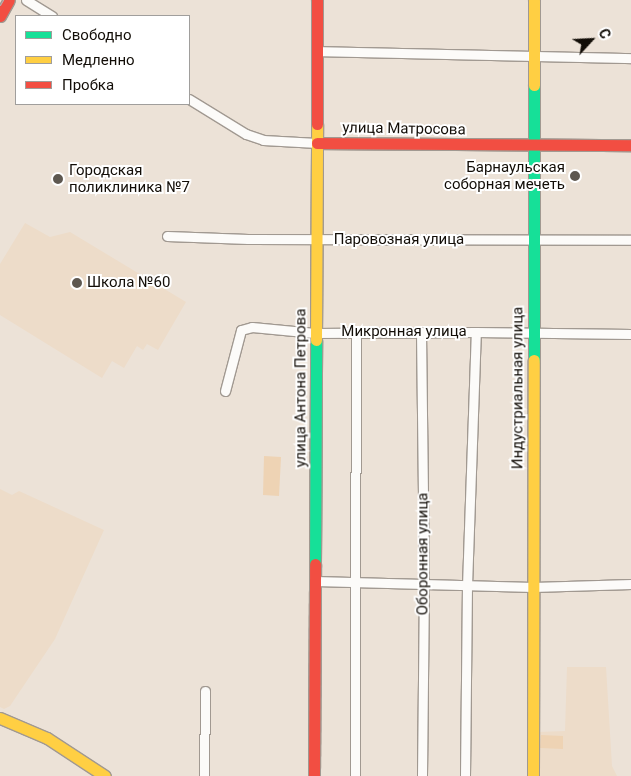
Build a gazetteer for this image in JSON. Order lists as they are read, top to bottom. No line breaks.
{"streets":{"street":["улица Матросова","Паровозная улица","Микронная улица","улица Антона Петрова","Индустриальная улица","Оборонная улица"]},"crossings":[["улица Матросова","улица Антона Петрова"],["улица Матросова","Индустриальная улица"],["Паровозная улица","улица Антона Петрова"],["Паровозная улица","Индустриальная улица"],["Микронная улица","улица Антона Петрова"],["Микронная улица","Индустриальная улица"],["Микронная улица","Оборонная улица"]],"places":["Барнаульская соборная мечеть","Городская поликлиника №7","Школа №60"],"legend":["Свободно","Медленно","Пробка"],"north":"top right"}
